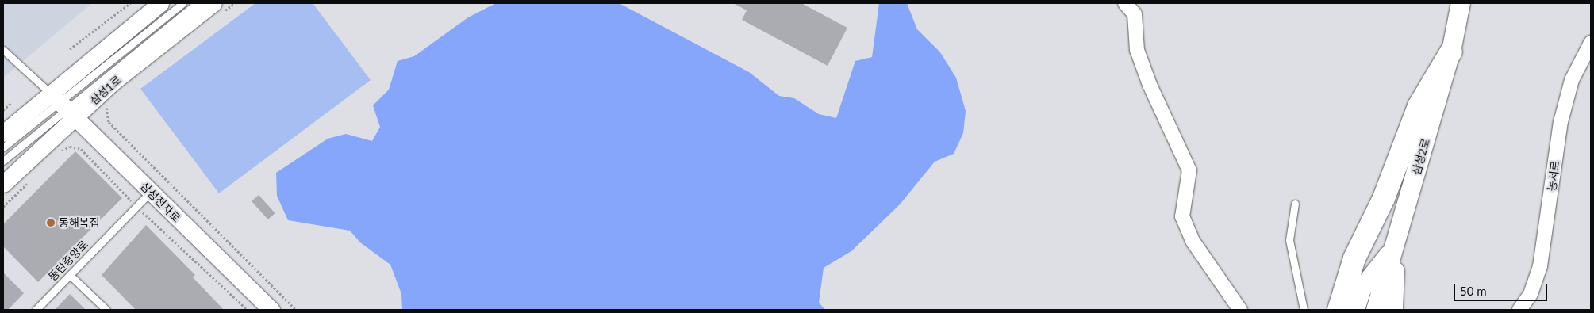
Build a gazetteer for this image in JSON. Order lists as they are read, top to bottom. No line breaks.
{"streets":{"main road":["삼성2로"],"street":["삼성1로","농서로","삼성전자로"],"lane":["동탄중앙로"]},"crossings":[["삼성1로","삼성전자로"],["삼성전자로","동탄중앙로"]],"places":["동해복집"],"scale_bar":"50 m"}
